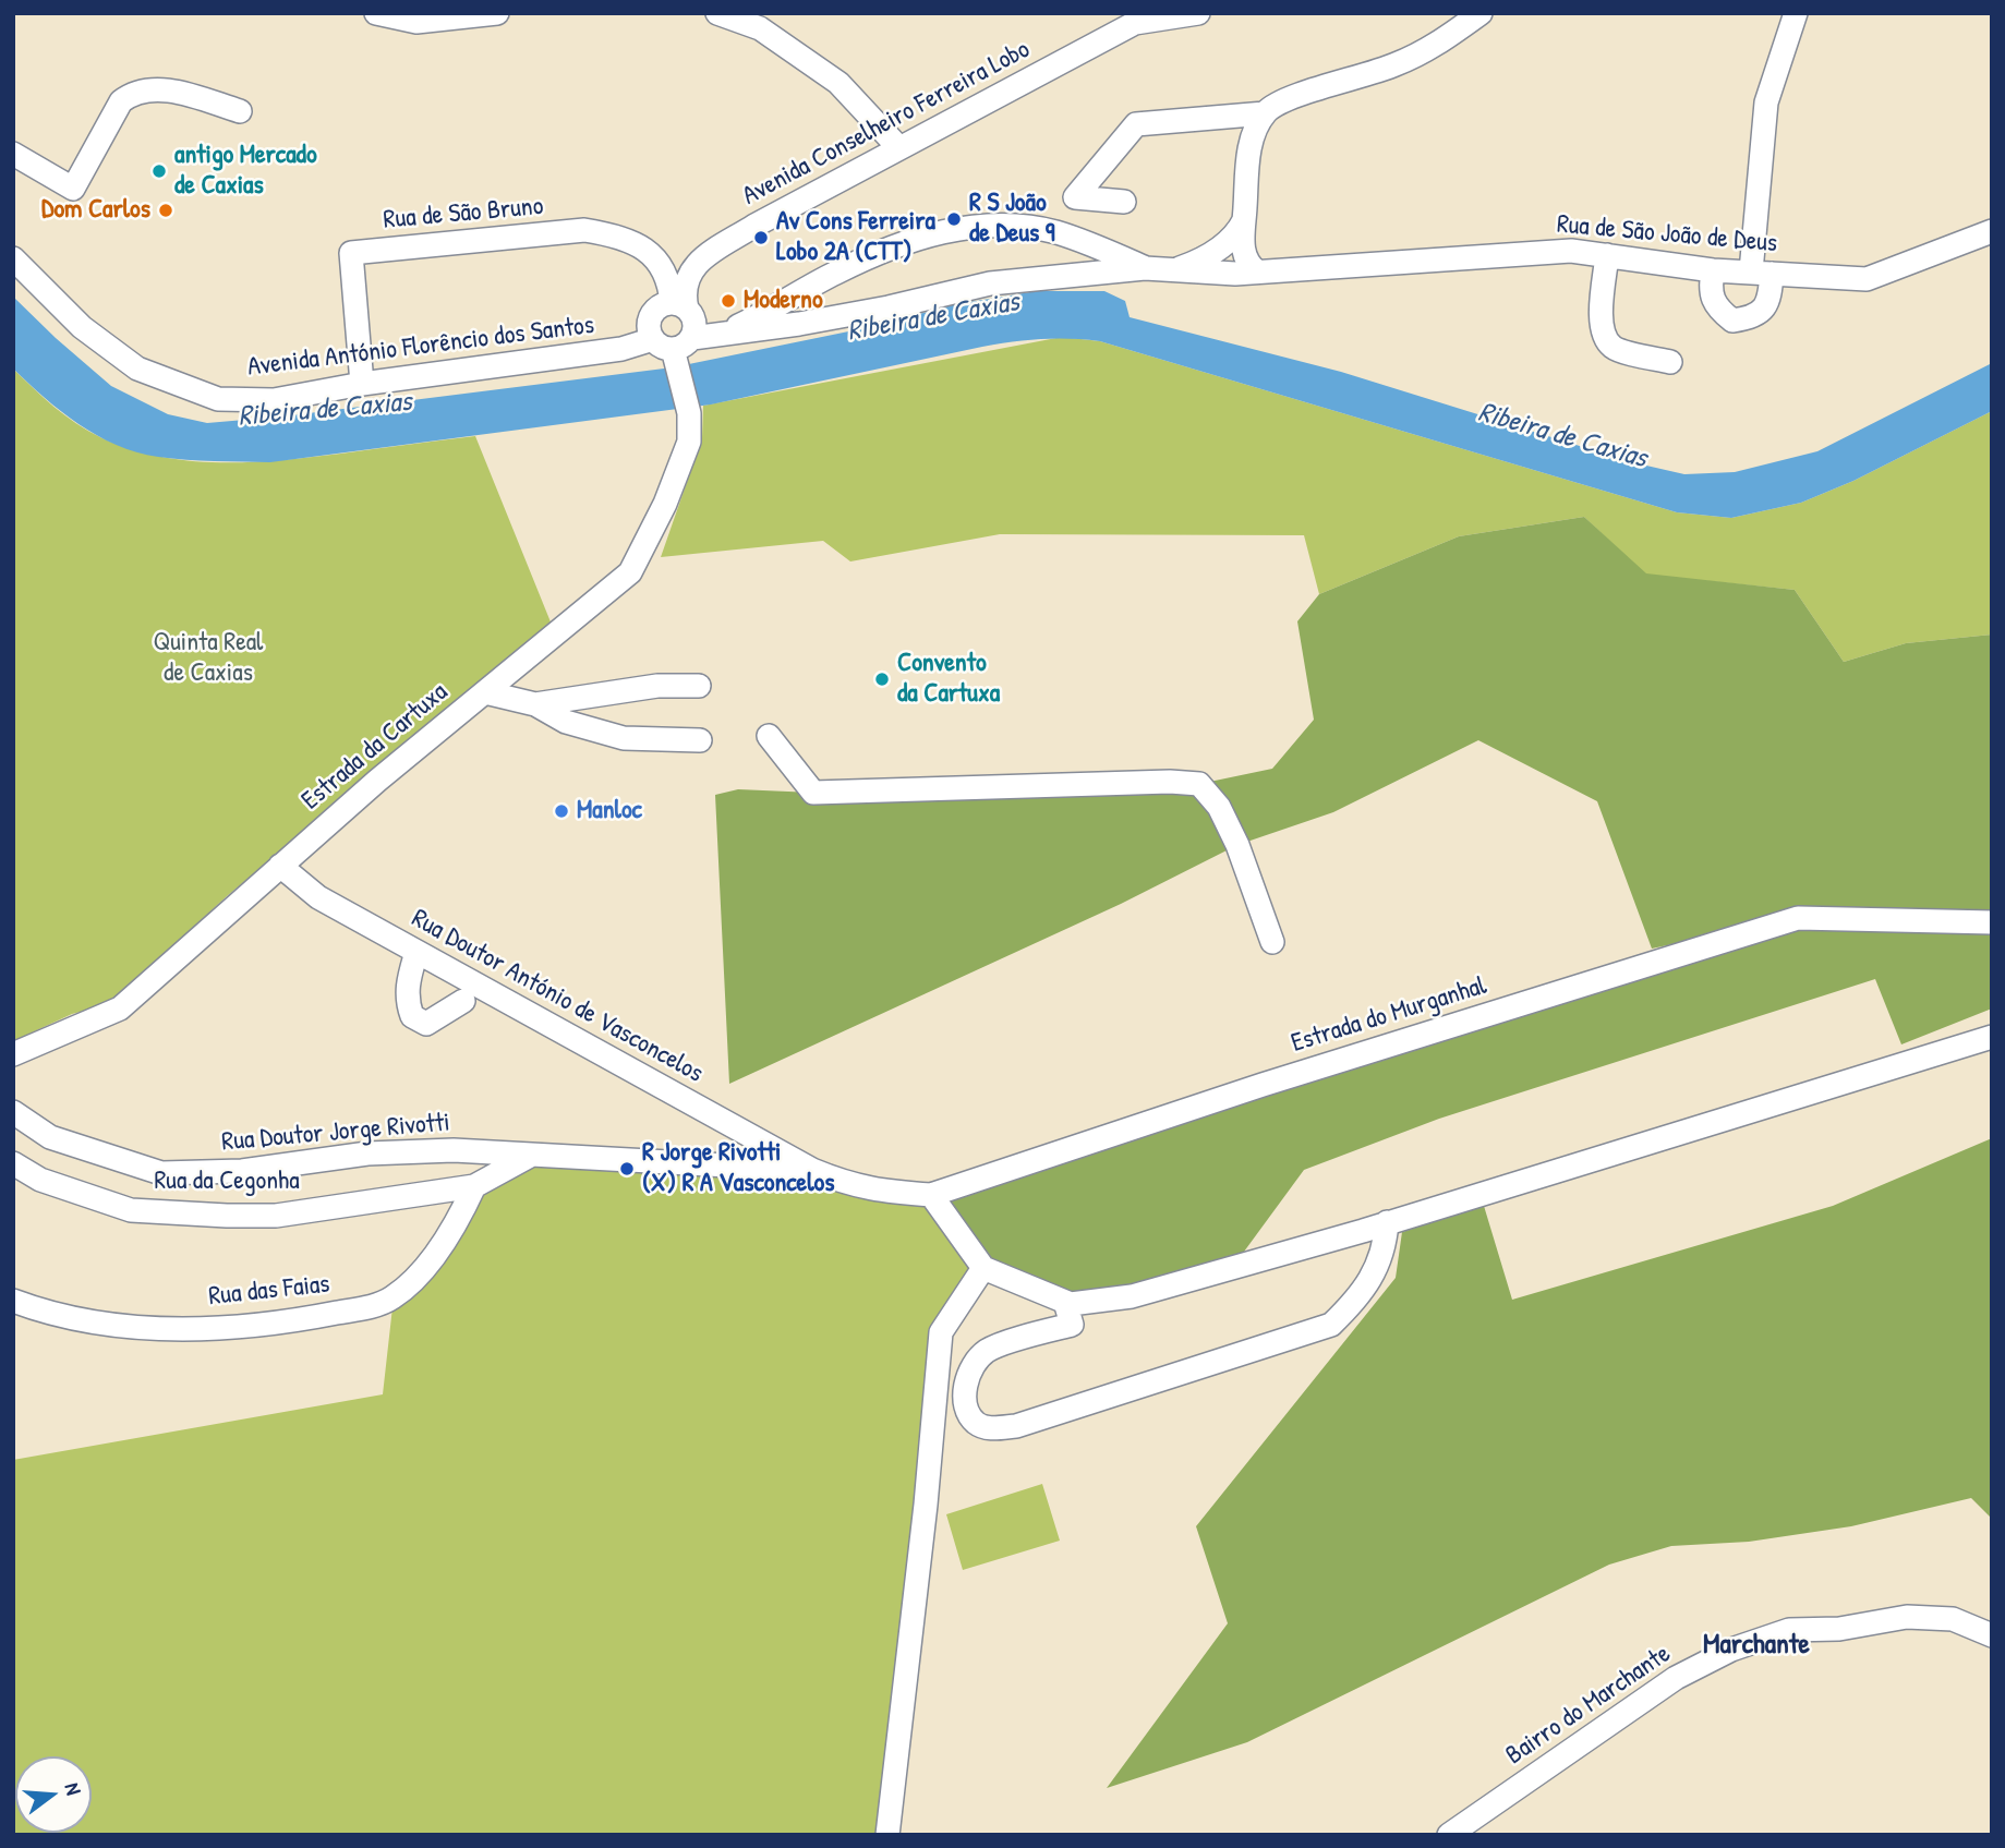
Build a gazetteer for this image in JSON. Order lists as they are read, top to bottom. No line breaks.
{"streets":{"street":["Avenida Conselheiro Ferreira Lobo","Rua de São Bruno","Rua de São João de Deus","Avenida António Florêncio dos Santos","Estrada da Cartuxa","Rua Doutor António de Vasconcelos","Estrada do Murganhal","Rua Doutor Jorge Rivotti","Rua da Cegonha","Rua das Faias","Bairro do Marchante"]},"crossings":[["Avenida Conselheiro Ferreira Lobo","Rua de São Bruno"],["Avenida Conselheiro Ferreira Lobo","Estrada da Cartuxa"],["Rua de São Bruno","Avenida António Florêncio dos Santos"],["Rua de São Bruno","Estrada da Cartuxa"],["Rua de São João de Deus","Avenida António Florêncio dos Santos"],["Rua de São João de Deus","Estrada da Cartuxa"],["Avenida António Florêncio dos Santos","Estrada da Cartuxa"],["Estrada da Cartuxa","Rua Doutor António de Vasconcelos"],["Rua Doutor António de Vasconcelos","Estrada do Murganhal"],["Rua Doutor António de Vasconcelos","Rua Doutor Jorge Rivotti"],["Estrada do Murganhal","Rua Doutor Jorge Rivotti"],["Rua Doutor Jorge Rivotti","Rua da Cegonha"],["Rua da Cegonha","Rua das Faias"]],"districts":["Marchante"],"water":["Ribeira de Caxias"],"parks":["Quinta Real de Caxias"],"places":["antigo Mercado de Caxias","Dom Carlos","R S João de Deus 9","Av Cons Ferreira Lobo 2A (CTT)","Moderno","Convento da Cartuxa","Manloc","R Jorge Rivotti (X) R A Vasconcelos"],"north":"right"}
